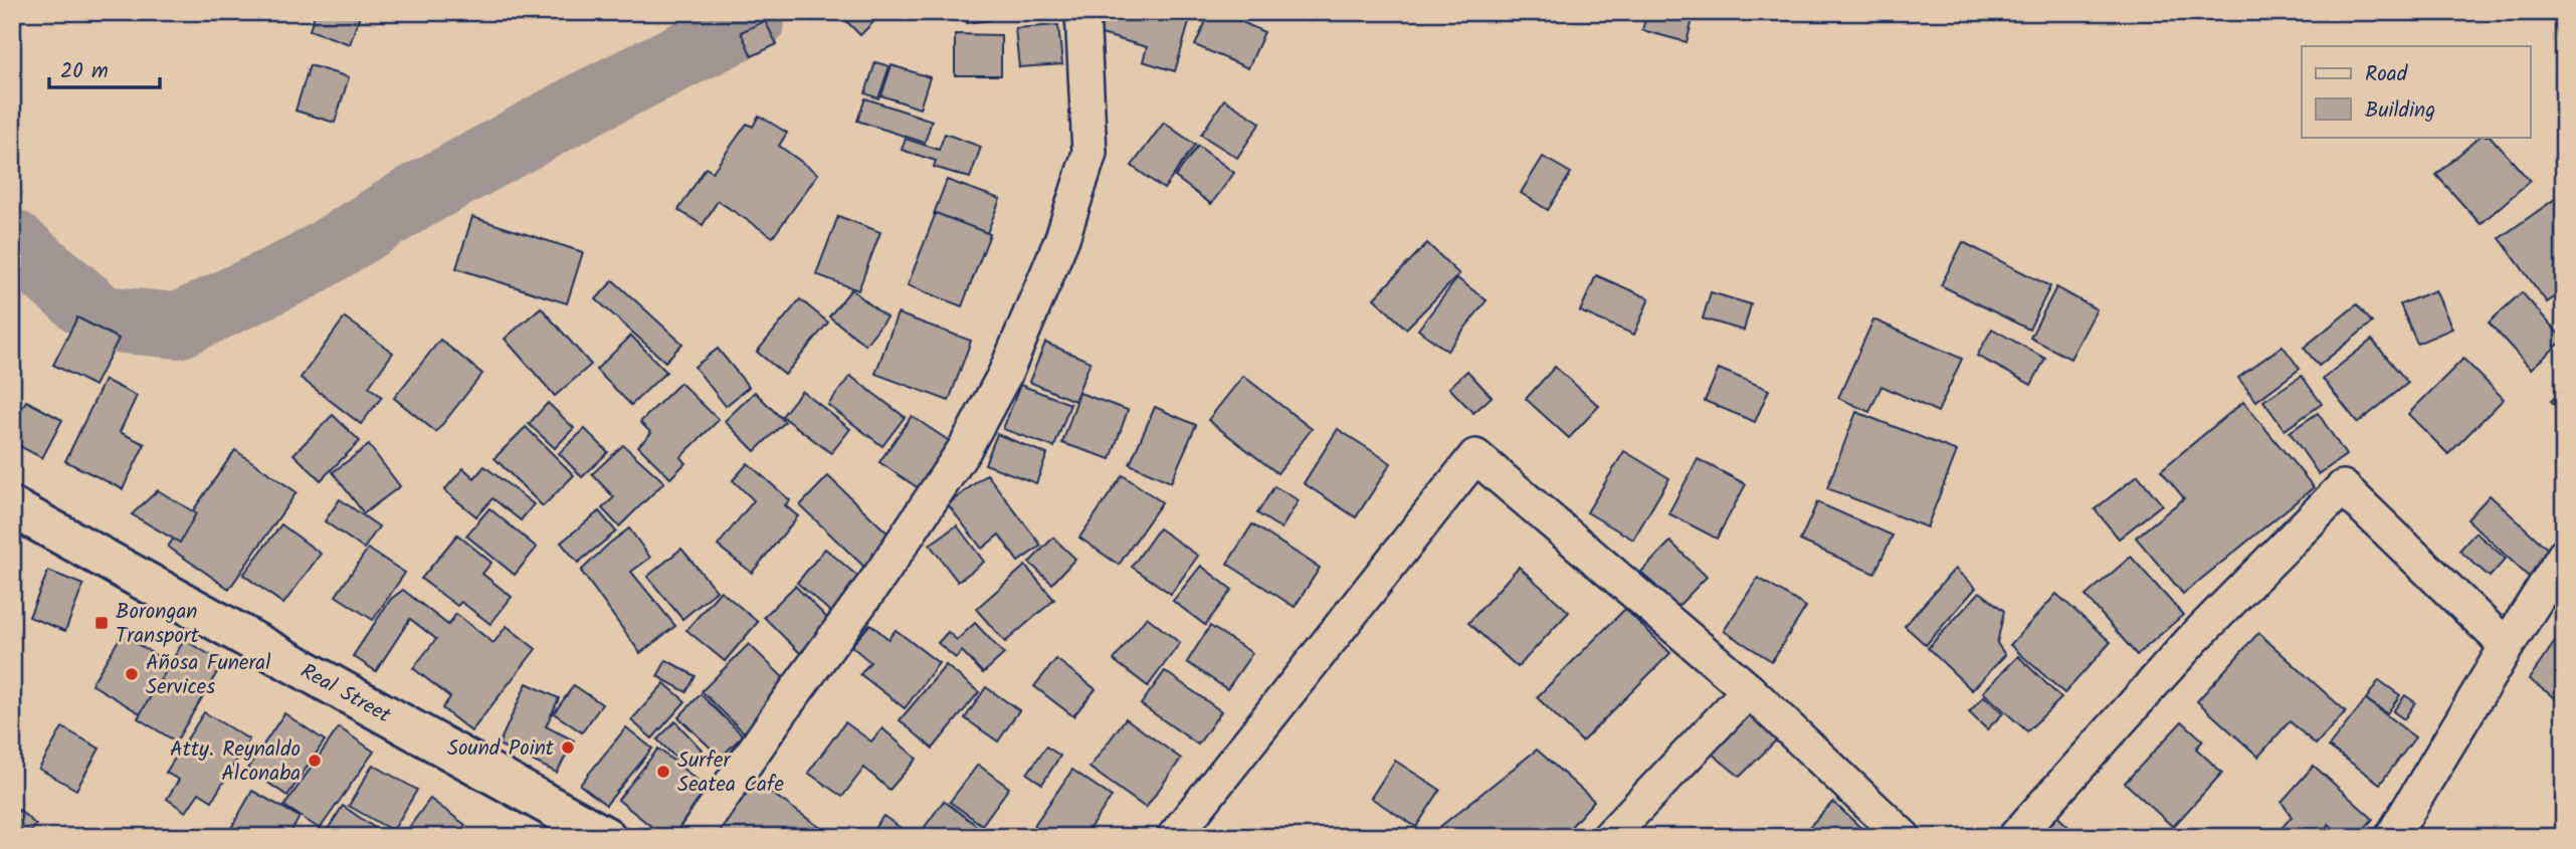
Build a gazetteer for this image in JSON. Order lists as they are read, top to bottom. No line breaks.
{"streets":{"main road":["Real Street"]},"places":{"transit":["Borongan Transport"],"other":["Añosa Funeral Services","Sound Point","Atty. Reynaldo Alconaba","Surfer Seatea Cafe"]},"legend":["Road","Building"],"scale_bar":"20 m"}
